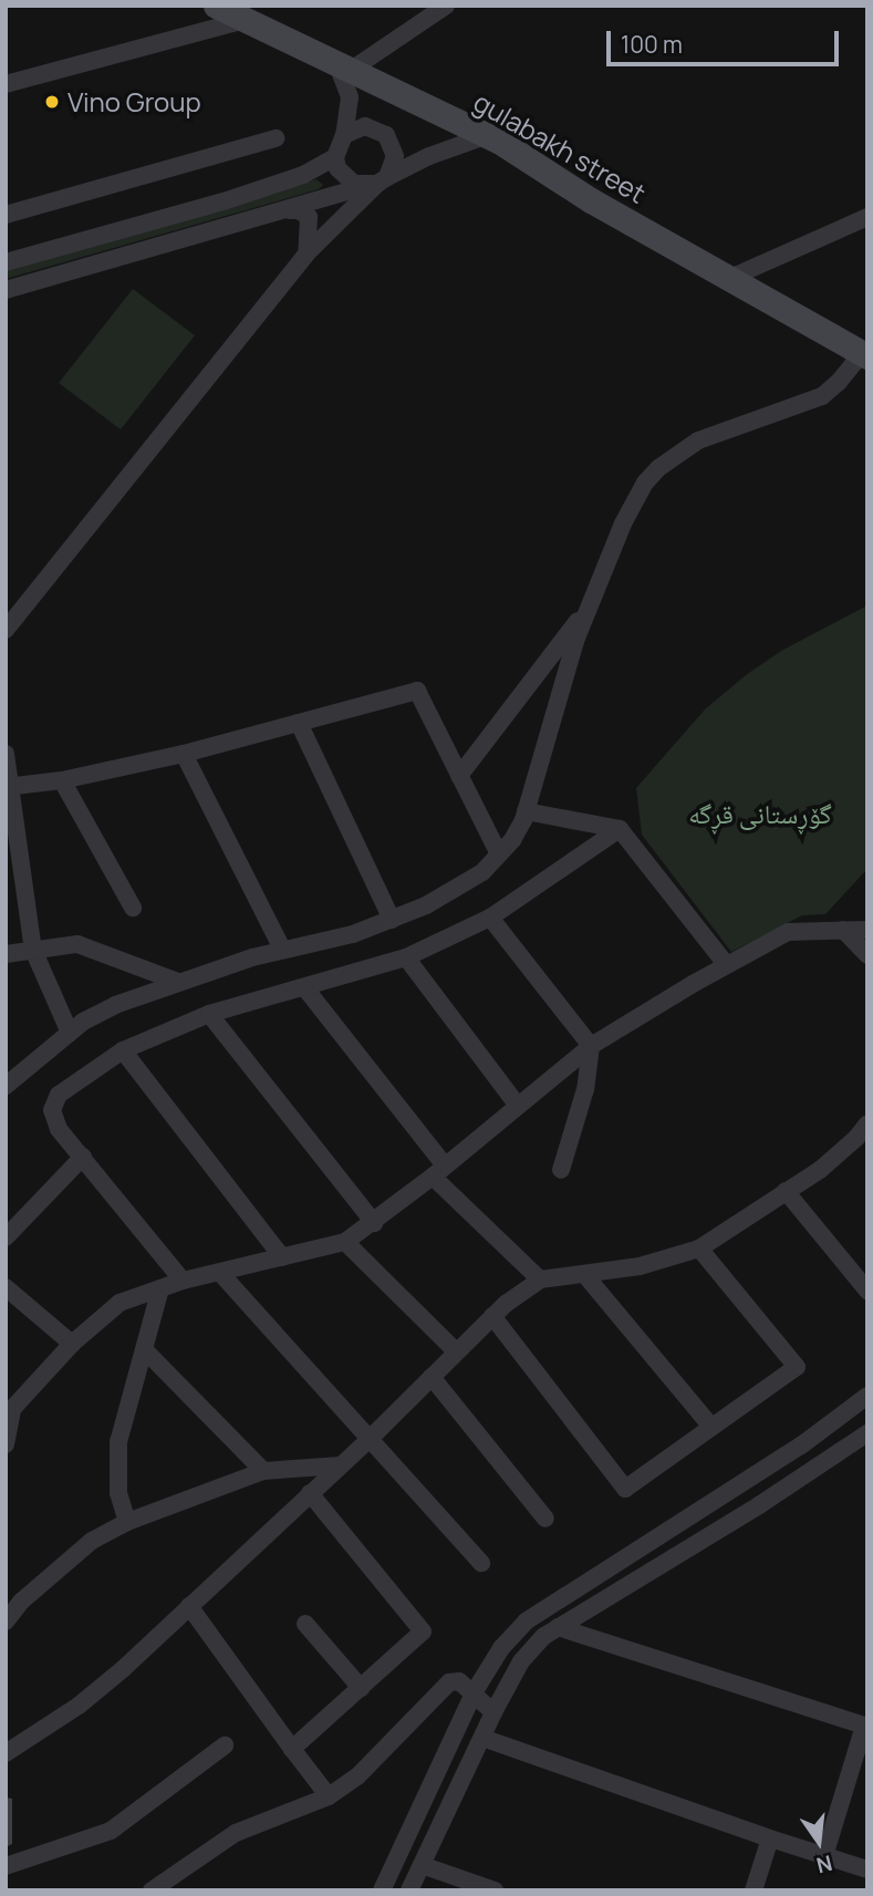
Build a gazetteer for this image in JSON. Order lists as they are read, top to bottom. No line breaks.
{"streets":{"street":["gulabakh street"]},"parks":["گۆڕستانی قڕگە"],"places":["Vino Group"],"scale_bar":"100 m","north":"bottom"}
